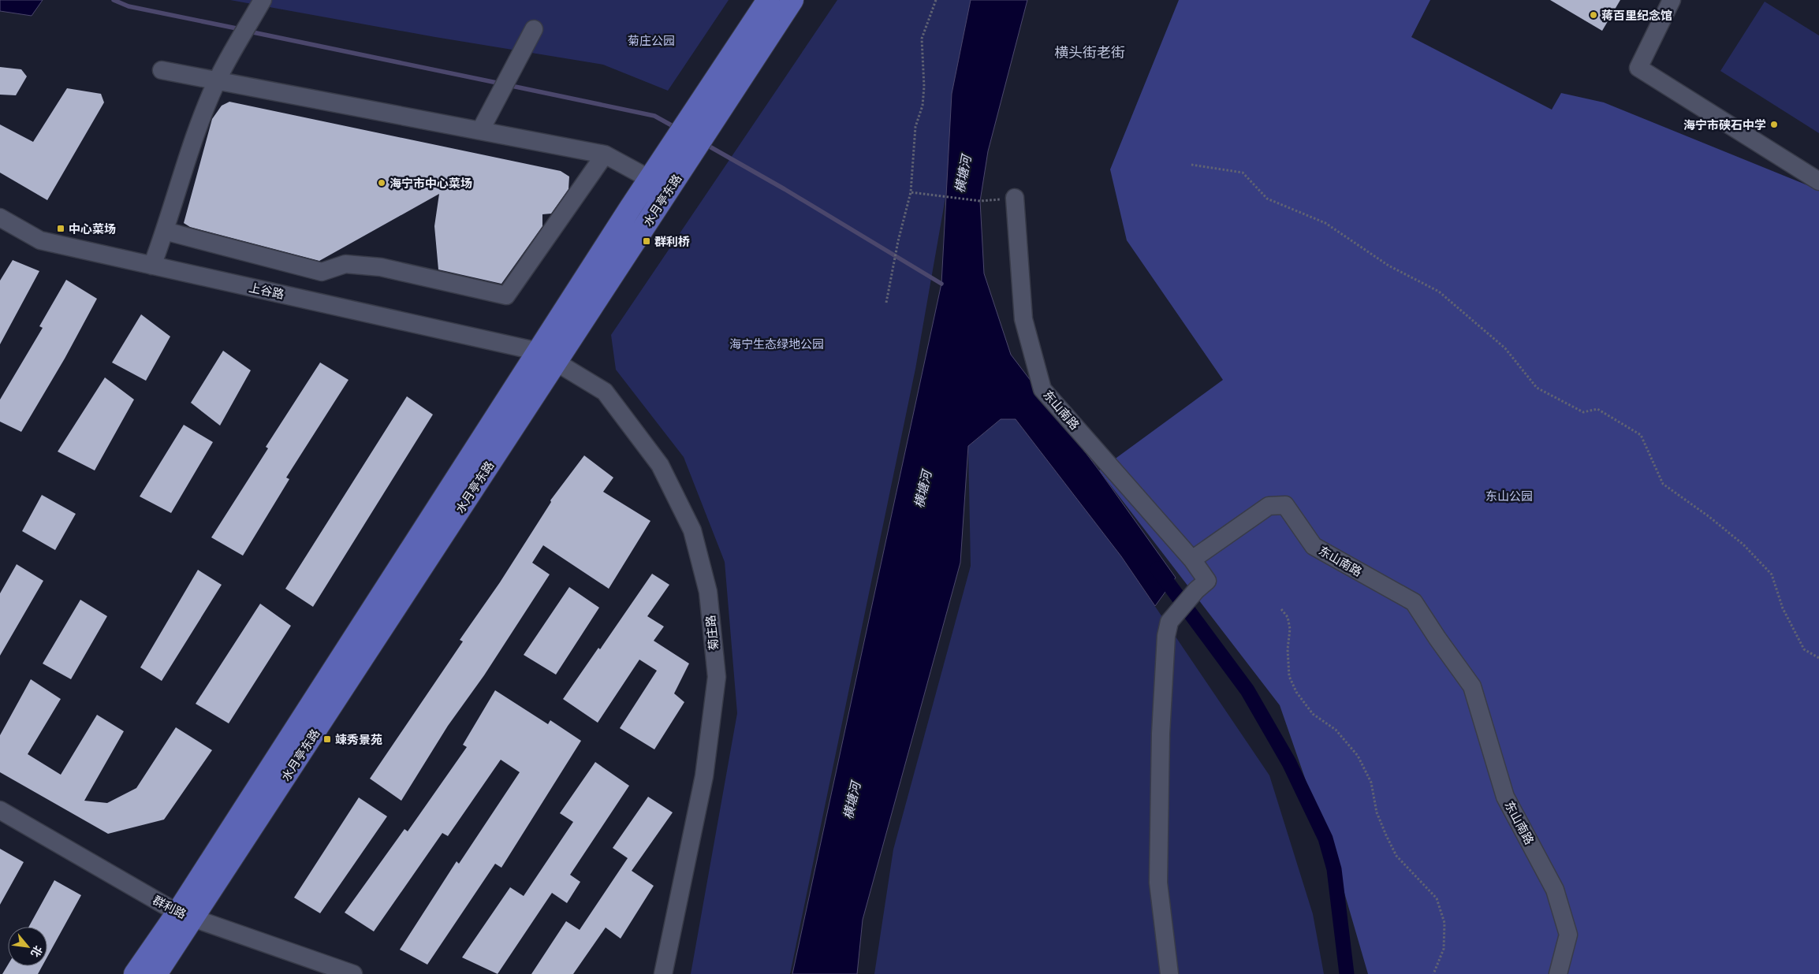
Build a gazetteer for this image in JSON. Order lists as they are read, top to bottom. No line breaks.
{"streets":{"main road":["水月亭东路"],"street":["上谷路","东山南路","菊庄路","群利路"]},"crossings":[["水月亭东路","上谷路"],["水月亭东路","菊庄路"],["水月亭东路","群利路"],["上谷路","菊庄路"]],"districts":["横头街老街"],"water":["横塘河"],"parks":["菊庄公园","海宁生态绿地公园","东山公园"],"places":{"other":["蒋百里纪念馆","海宁市硖石中学","海宁市中心菜场"],"transit":["中心菜场","群利桥","竦秀景苑"]},"north":"bottom right"}
